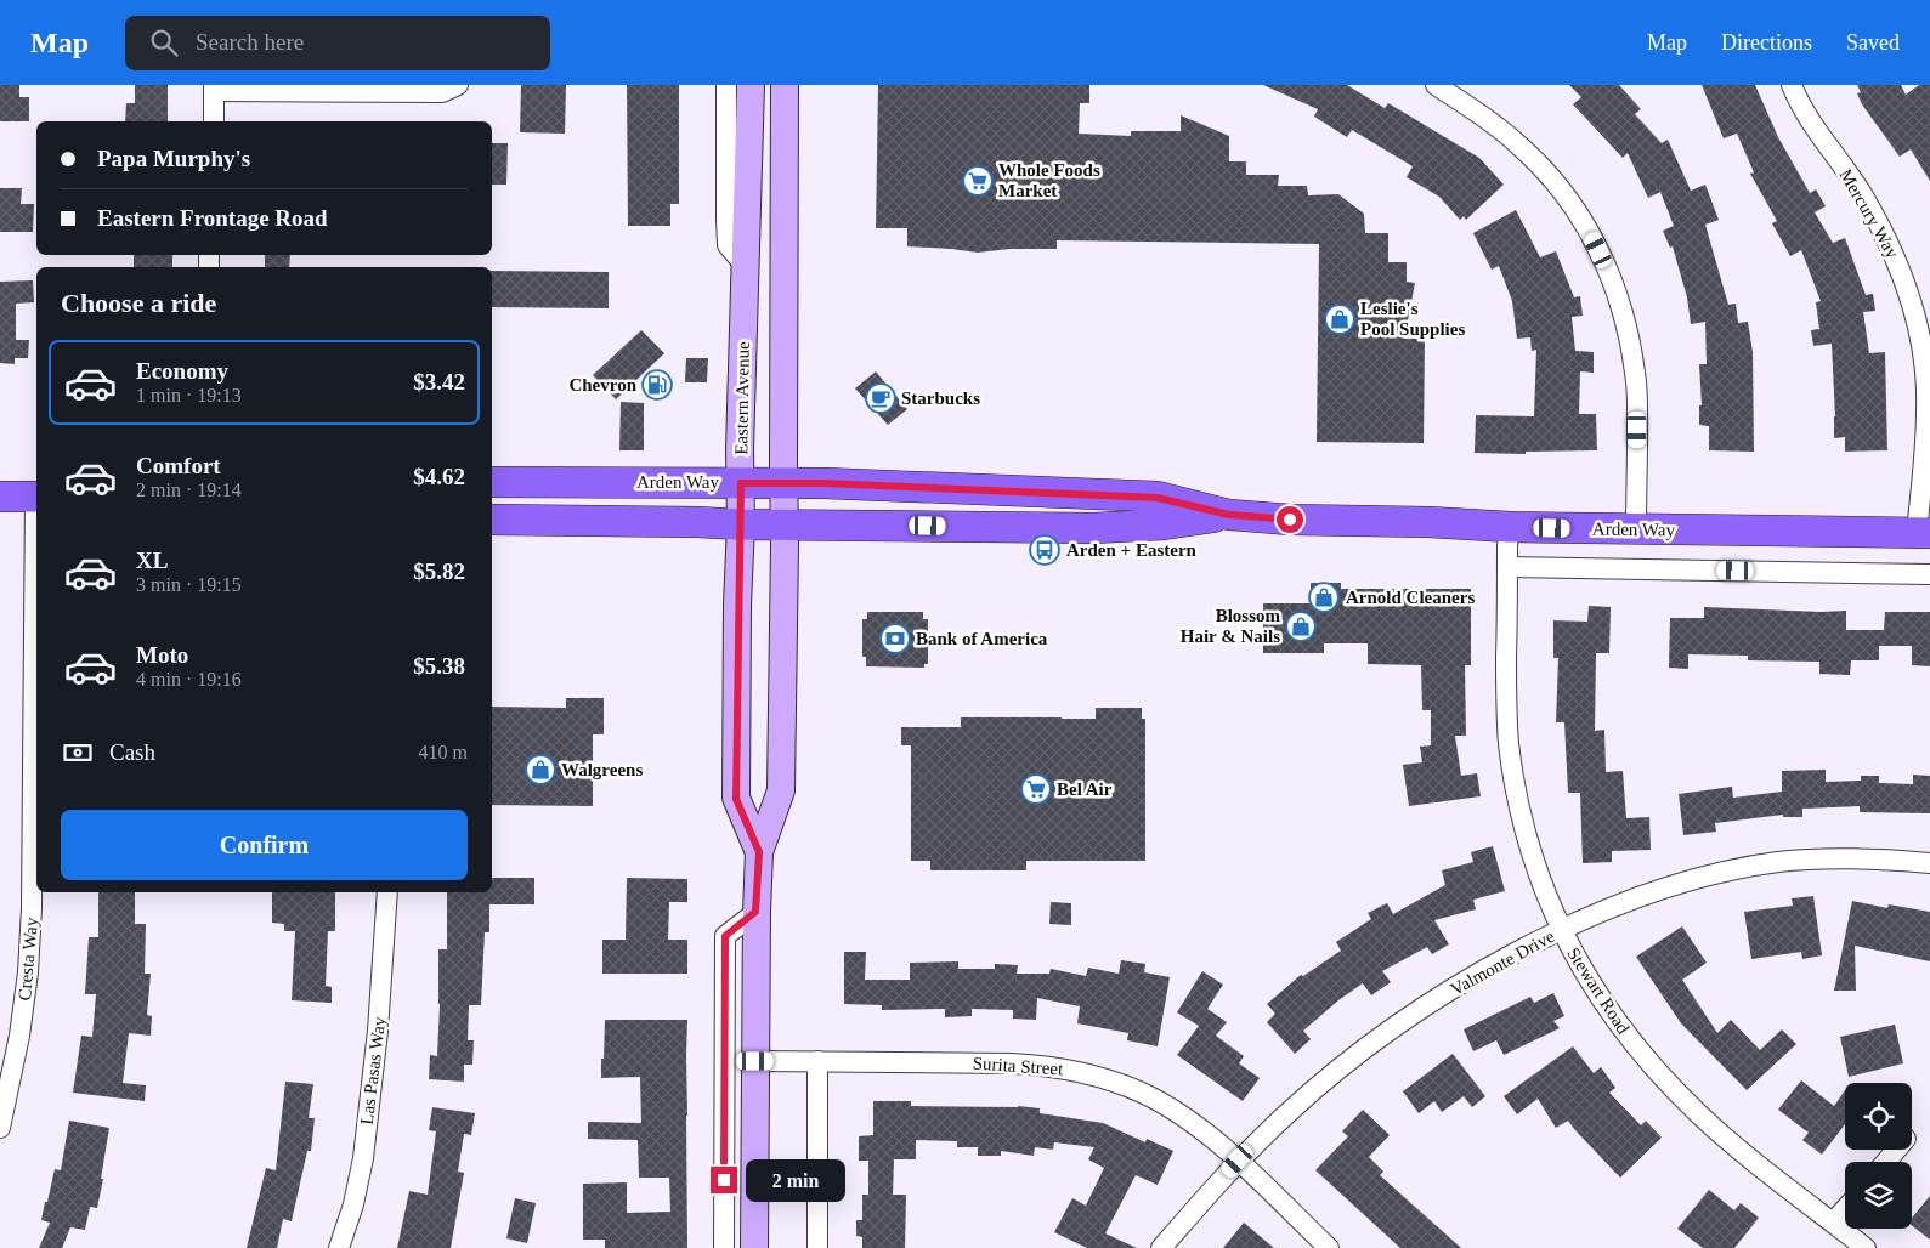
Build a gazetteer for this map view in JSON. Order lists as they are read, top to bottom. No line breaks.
{"streets":{"main road":["Eastern Avenue","Arden Way"],"street":["Mercury Way","Cresta Way","Valmonte Drive","Stewart Road","Surita Street","Las Pasas Way"]},"crossings":[["Mercury Way","Arden Way"],["Eastern Avenue","Arden Way"],["Eastern Avenue","Surita Street"],["Arden Way","Stewart Road"],["Valmonte Drive","Stewart Road"],["Valmonte Drive","Surita Street"]],"places":{"supermarket":["Whole Foods Market","Bel Air"],"shop":["Leslie's Pool Supplies","Arnold Cleaners","Blossom Hair & Nails","Walgreens"],"fuel station":["Chevron"],"cafe":["Starbucks"],"bus stop":["Arden + Eastern"],"bank":["Bank of America"]},"page":{"header":"Map","search":"Search here","nav":["Map","Directions","Saved"],"banner":["Papa Murphy's","Eastern Frontage Road"],"heading":"Choose a ride","list":[{"name":"Economy","note":"1 min · 19:13","value":"$3.42"},{"name":"Comfort","note":"2 min · 19:14","value":"$4.62"},{"name":"XL","note":"3 min · 19:15","value":"$5.82"},{"name":"Moto","note":"4 min · 19:16","value":"$5.38"}],"pay":["Cash","410 m"],"buttons":"Confirm","bubble":"2 min"}}
